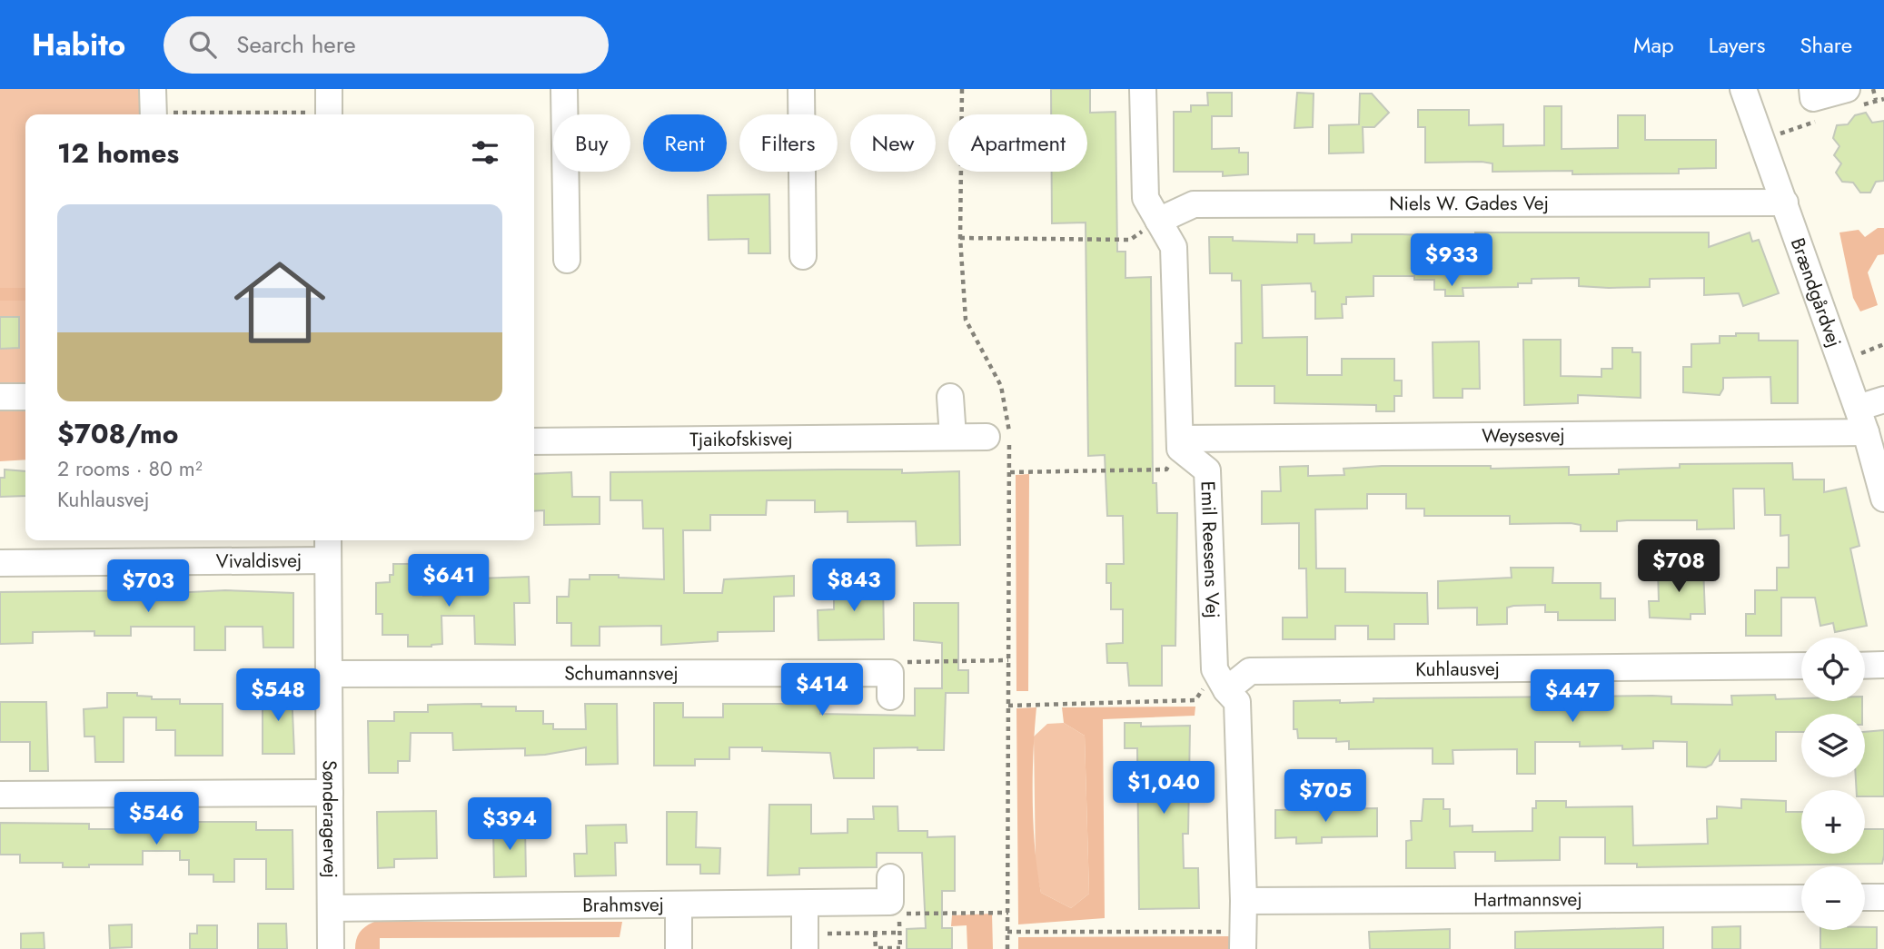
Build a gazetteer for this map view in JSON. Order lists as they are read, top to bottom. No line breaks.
{"streets":{"street":["Niels W. Gades Vej","Brændgårdvej","Weysesvej","Tjaikofskisvej","Emil Reesens Vej","Vivaldisvej","Kuhlausvej","Schumannsvej","Sønderagervej","Hartmannsvej","Brahmsvej"]},"crossings":[["Niels W. Gades Vej","Brændgårdvej"],["Brændgårdvej","Weysesvej"],["Weysesvej","Emil Reesens Vej"],["Emil Reesens Vej","Kuhlausvej"],["Emil Reesens Vej","Hartmannsvej"],["Vivaldisvej","Sønderagervej"],["Schumannsvej","Sønderagervej"],["Sønderagervej","Brahmsvej"]],"page":{"header":"Habito","search":"Search here","nav":["Map","Layers","Share"],"chip":["Buy","Rent","Filters","New","Apartment"],"heading":"12 homes","list":[{"name":"$708/mo","note":"2 rooms · 80 m² · Kuhlausvej"}],"price":["$933","$708","$641","$843","$703","$414","$548","$447","$1,040","$705","$546","$394"],"map_buttons":["+","−"]}}
